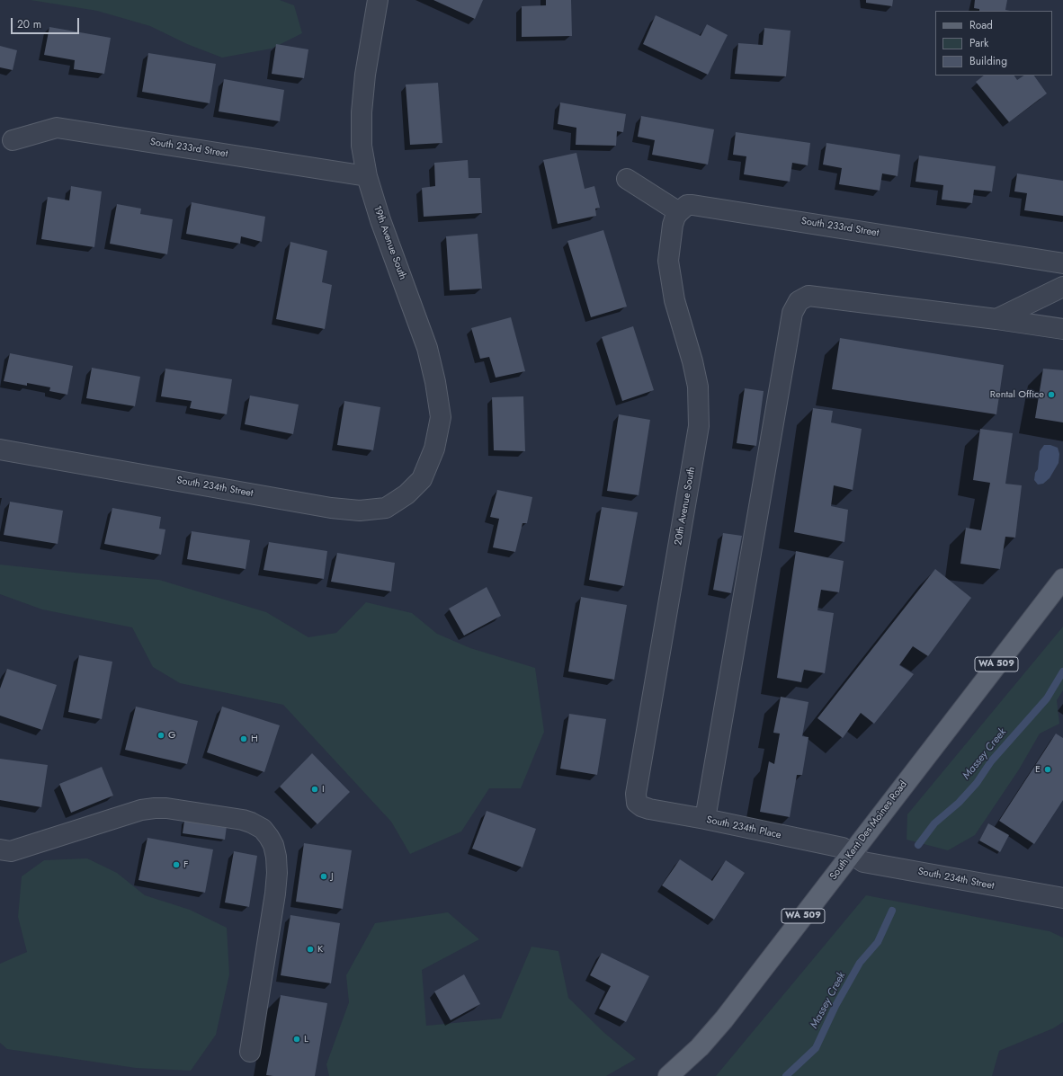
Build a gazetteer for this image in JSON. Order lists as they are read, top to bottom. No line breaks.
{"streets":{"main road":["WA 509","South Kent Des Moines Road"],"street":["South 233rd Street","19th Avenue South","South 234th Street","20th Avenue South","South 234th Place"]},"crossings":[["South 233rd Street","19th Avenue South"],["South 233rd Street","20th Avenue South"],["19th Avenue South","South 234th Street"],["South 234th Street","South 234th Place"],["South 234th Street","South Kent Des Moines Road"],["20th Avenue South","South 234th Place"],["South 234th Place","South Kent Des Moines Road"]],"water":["Massey Creek"],"places":["Rental Office","G","H","E","I","F","J","K","L"],"legend":["Road","Park","Building"],"scale_bar":"20 m"}
